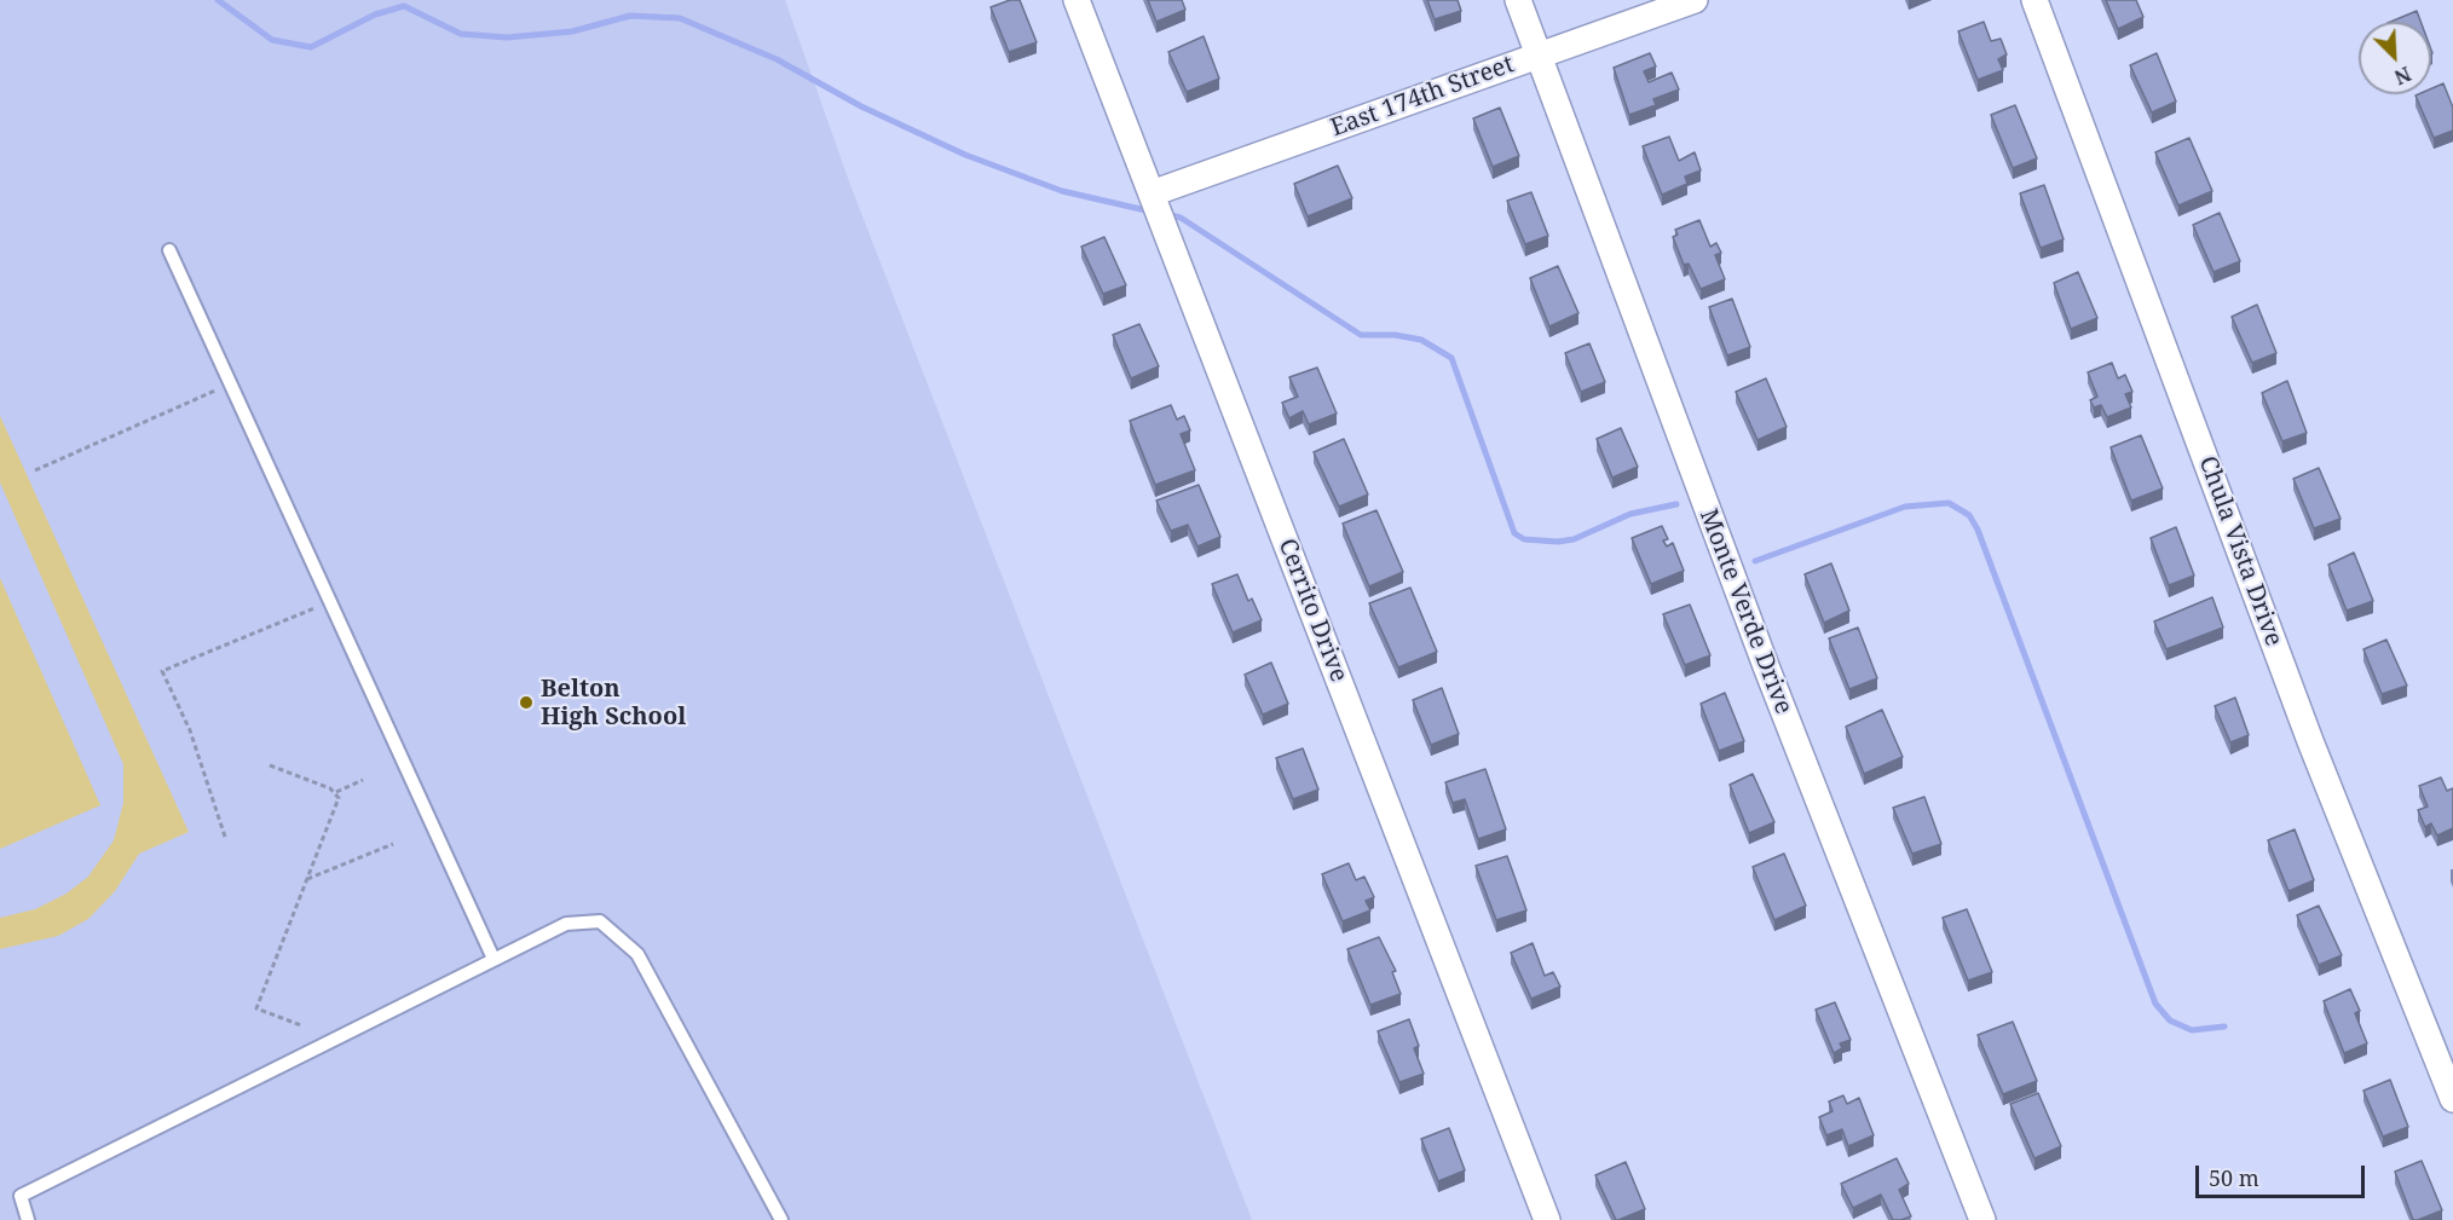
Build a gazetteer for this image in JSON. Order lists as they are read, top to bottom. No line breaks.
{"streets":{"street":["East 174th Street","Chula Vista Drive","Cerrito Drive","Monte Verde Drive"]},"crossings":[["East 174th Street","Cerrito Drive"],["East 174th Street","Monte Verde Drive"]],"places":["Belton High School"],"scale_bar":"50 m","north":"bottom right"}
